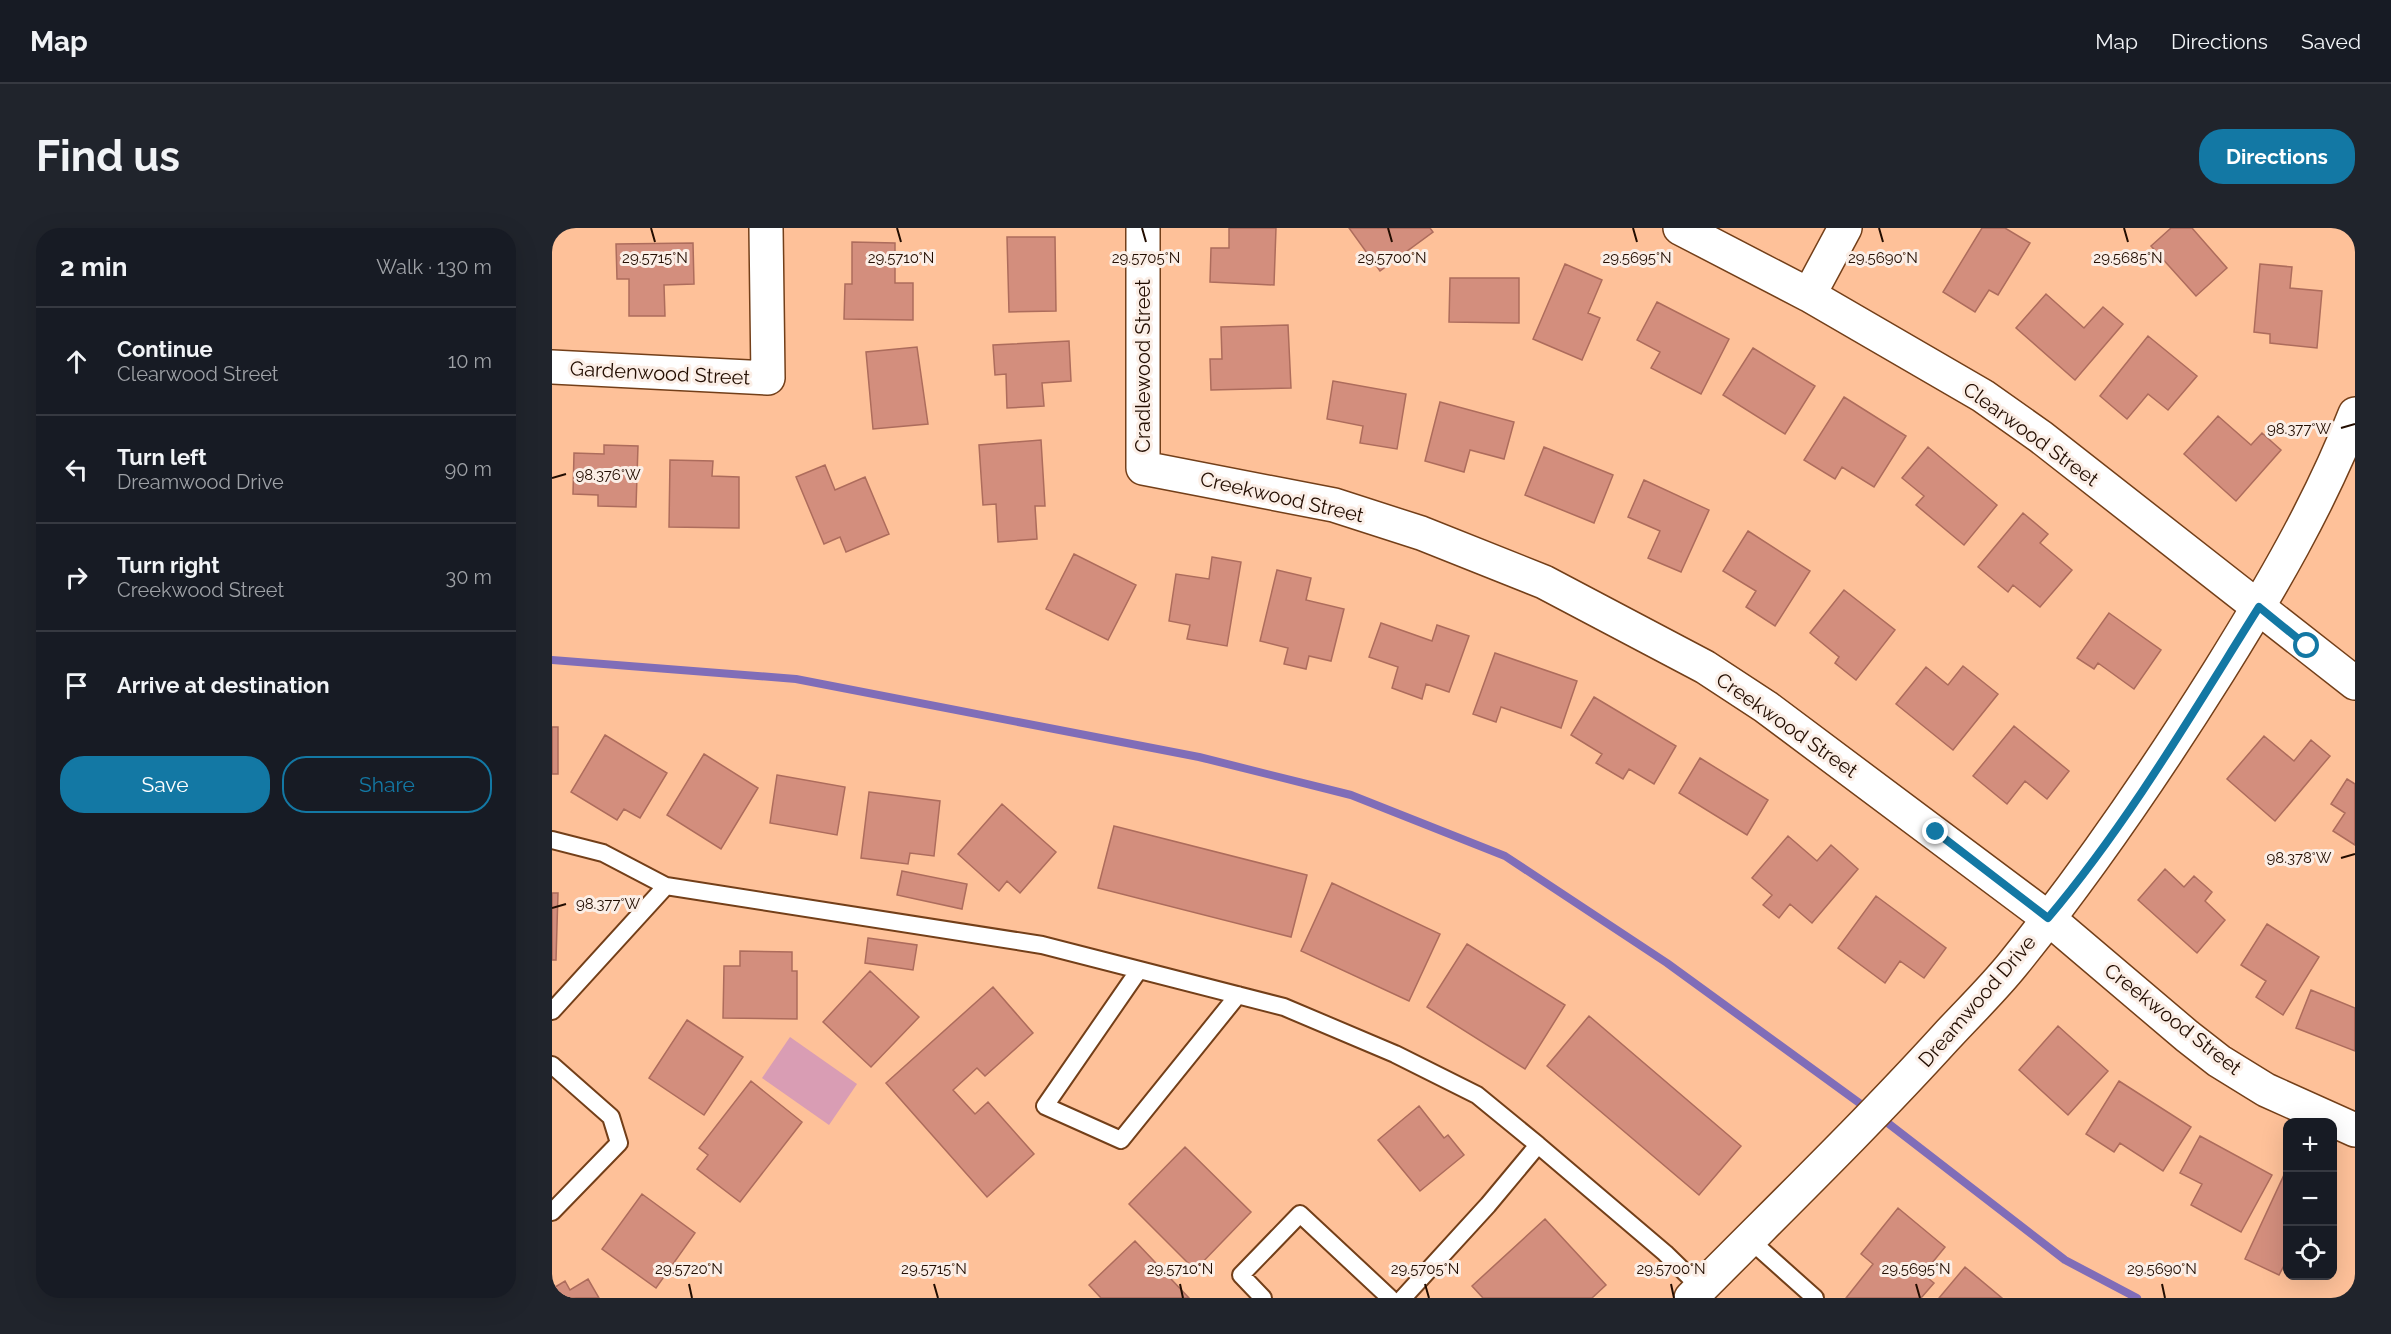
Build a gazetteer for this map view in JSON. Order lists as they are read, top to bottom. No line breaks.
{"streets":{"street":["Cradlewood Street","Gardenwood Street","Clearwood Street","Creekwood Street","Dreamwood Drive"]},"crossings":[["Cradlewood Street","Creekwood Street"],["Clearwood Street","Dreamwood Drive"],["Creekwood Street","Dreamwood Drive"]],"page":{"header":"Map","nav":["Map","Directions","Saved"],"buttons":["Directions",["Save","Share"]],"title":"Find us","heading":["2 min","Walk · 130 m"],"list":[["Continue","Clearwood Street","10 m"],["Turn left","Dreamwood Drive","90 m"],["Turn right","Creekwood Street","30 m"],"Arrive at destination"],"map_buttons":["+","−"]},"coordinates":["29.5715°N","29.5710°N","29.5705°N","29.5700°N","29.5695°N","29.5690°N","29.5685°N","98.377°W","98.376°W","98.378°W","29.5720°N"]}
